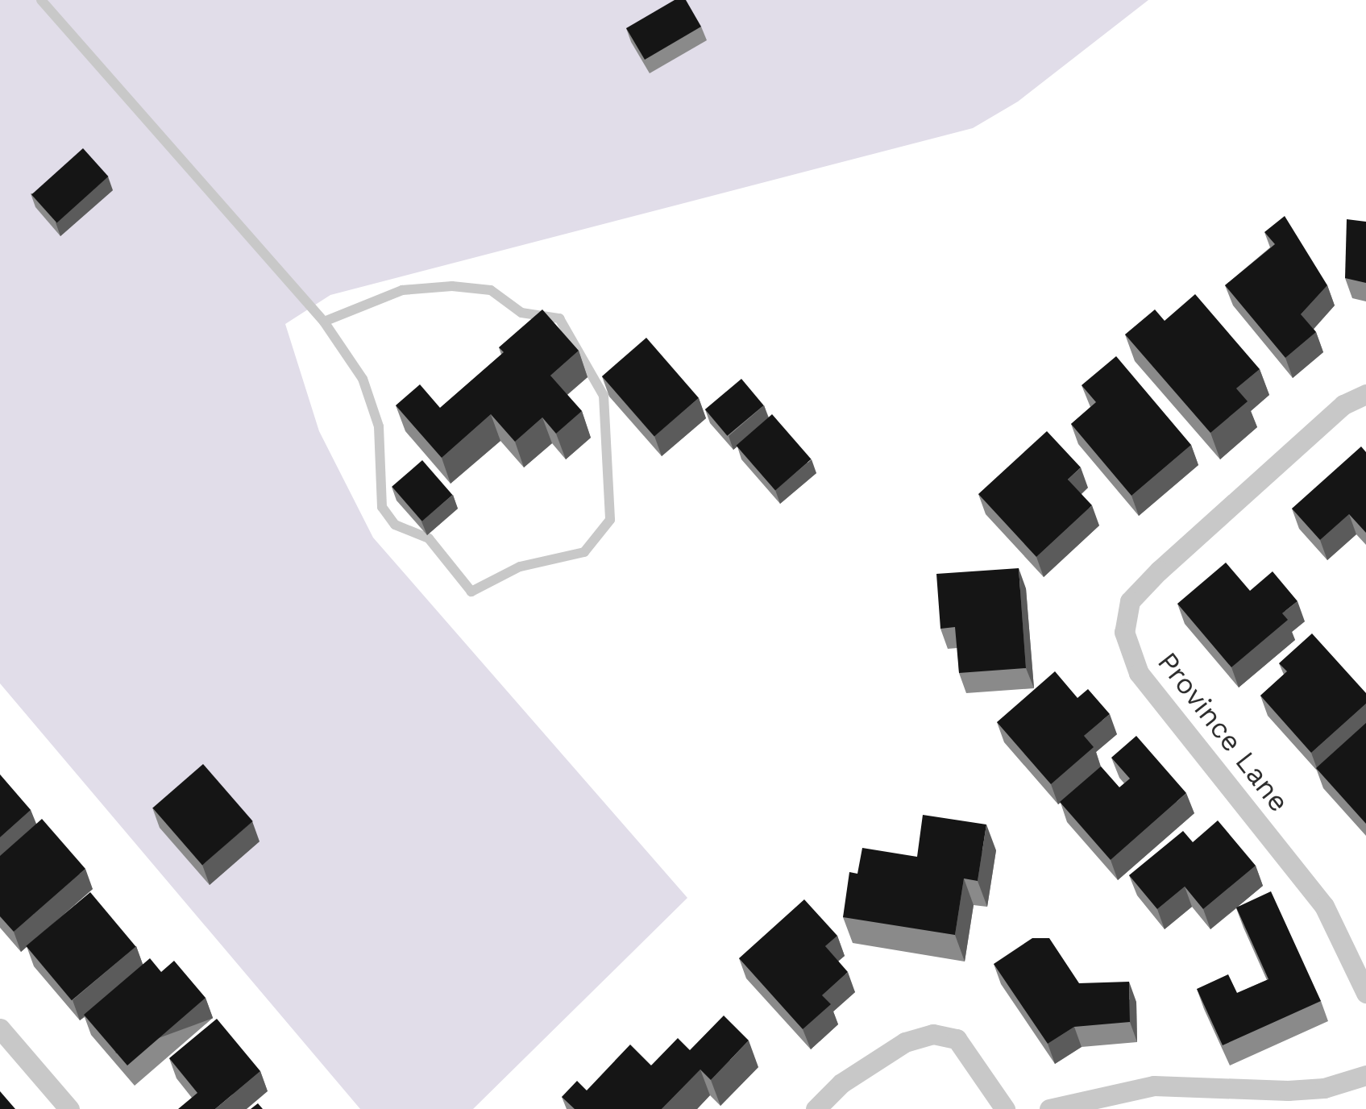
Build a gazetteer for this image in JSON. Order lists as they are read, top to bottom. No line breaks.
{"streets":{"street":["Province Lane"]}}
